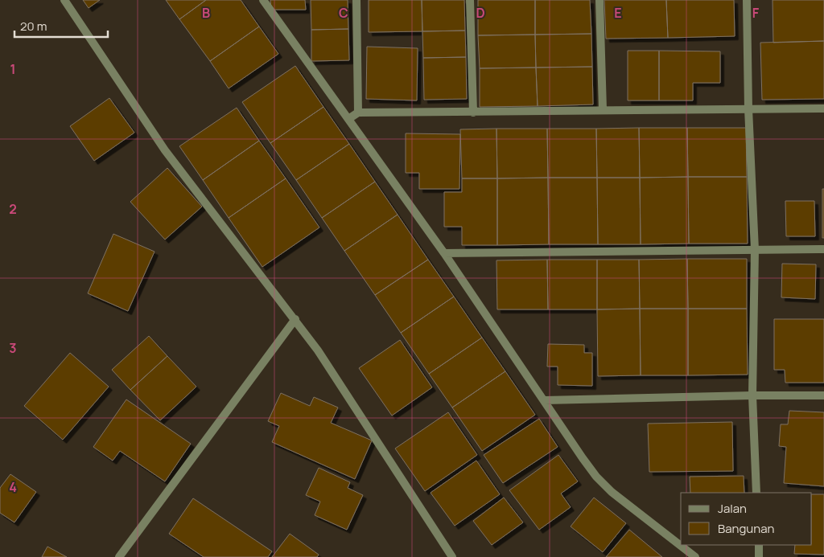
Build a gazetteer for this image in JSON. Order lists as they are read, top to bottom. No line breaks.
{"legend":["Jalan","Bangunan"],"scale_bar":"20 m","grid":{"columns":["B","C","D","E","F"],"rows":["1","2","3","4"]}}
